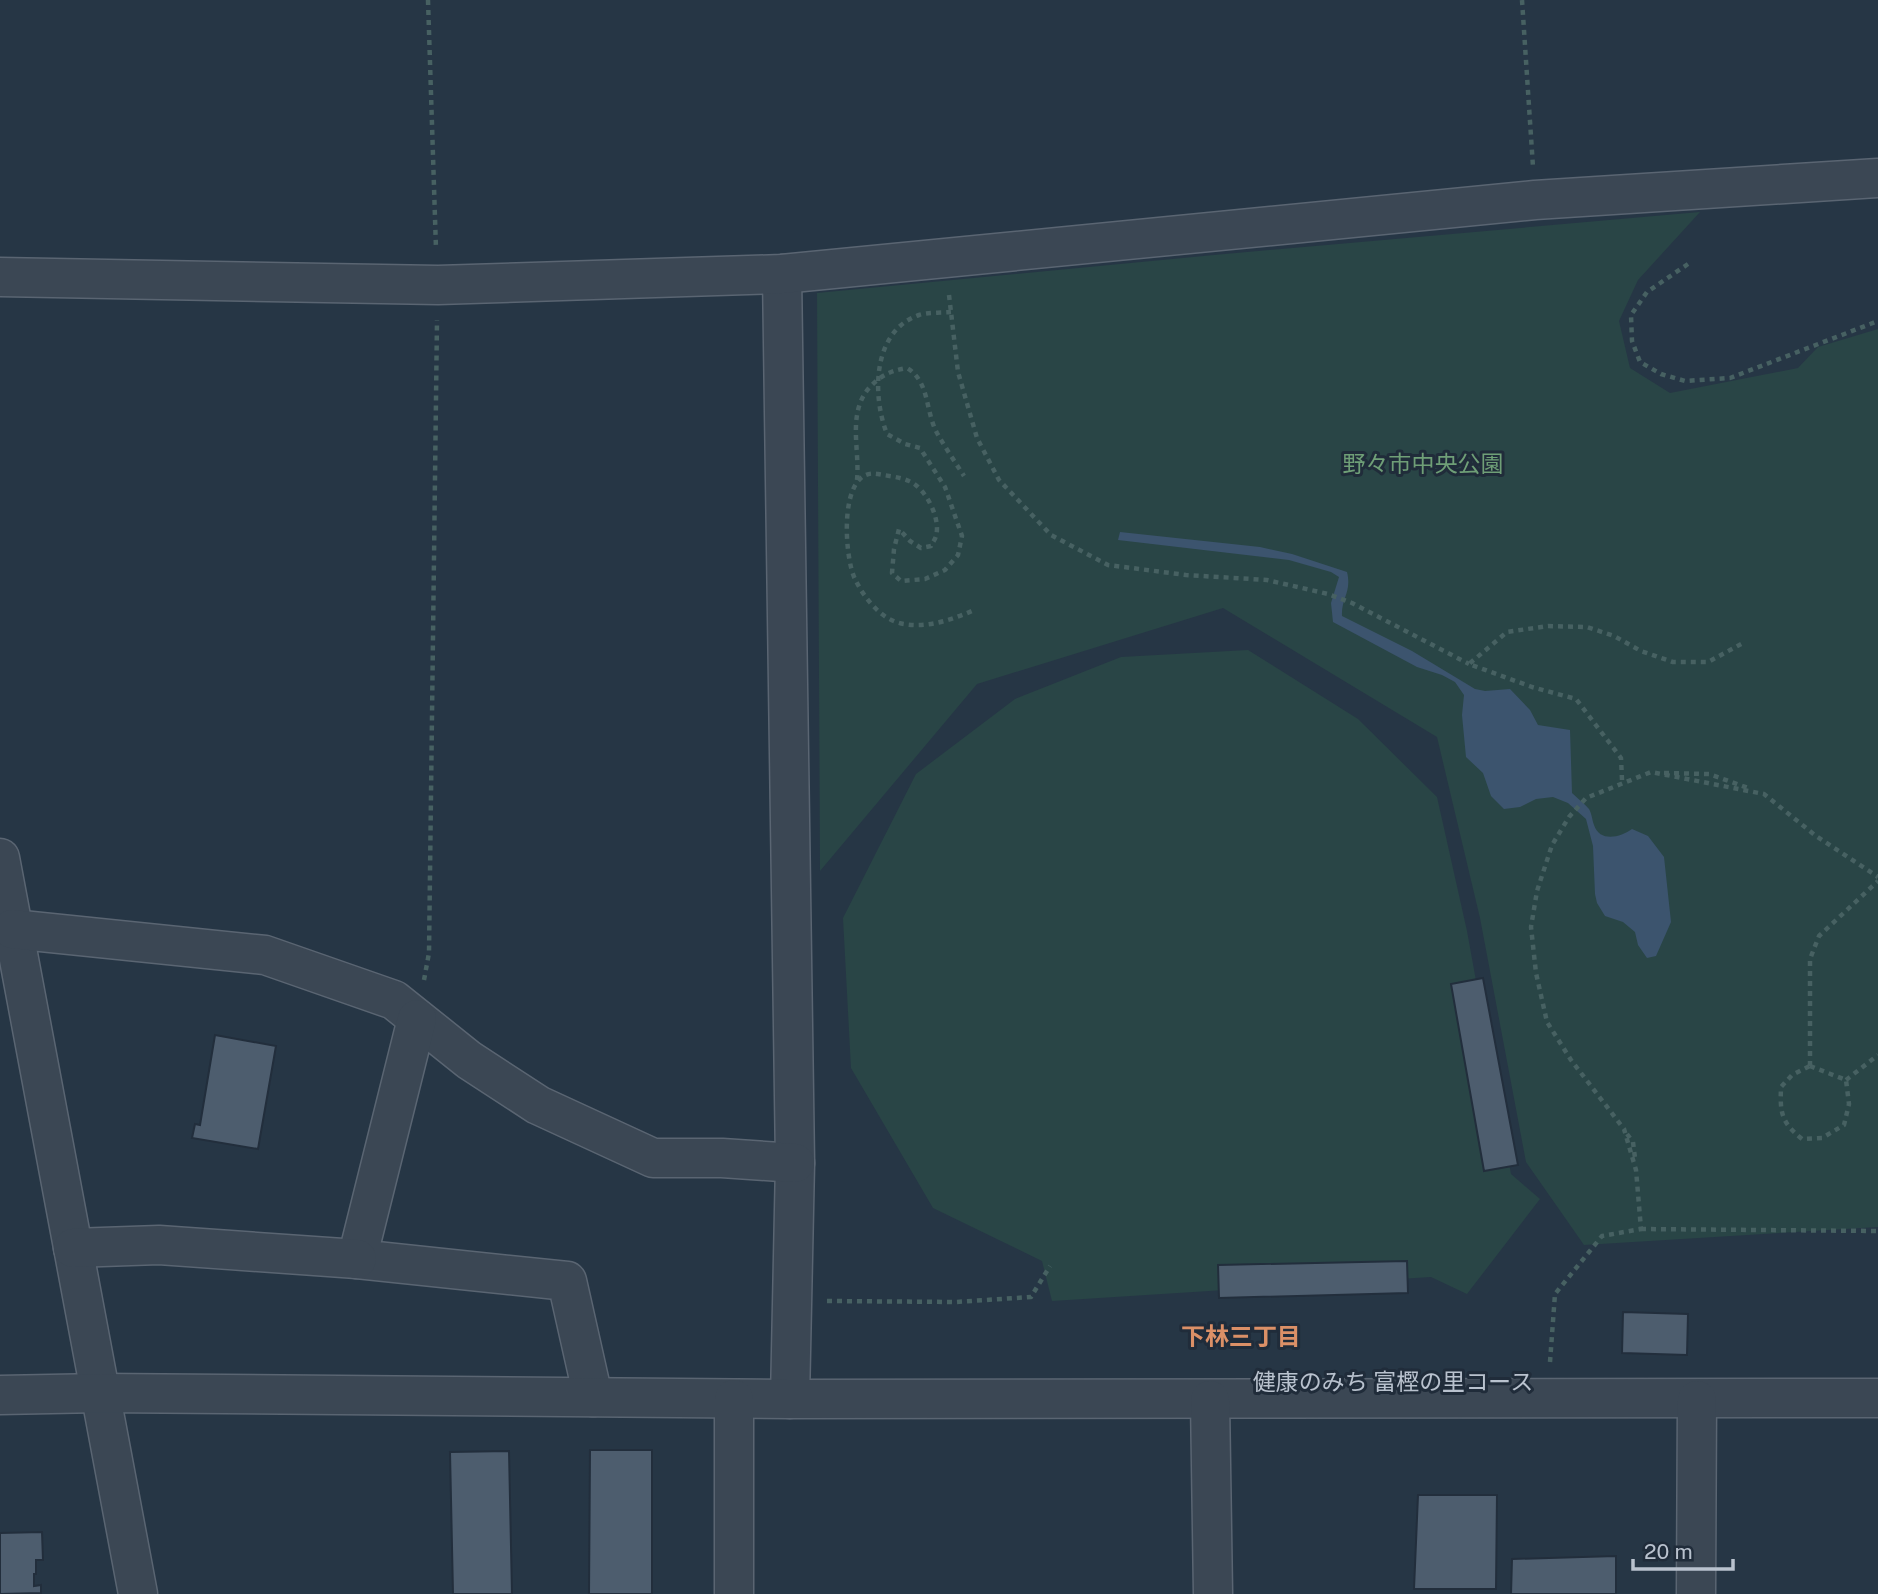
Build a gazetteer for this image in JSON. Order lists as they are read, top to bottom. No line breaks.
{"streets":{"path":["健康のみち 富樫の里コース"]},"districts":["下林三丁目"],"parks":["野々市中央公園"],"scale_bar":"20 m"}
